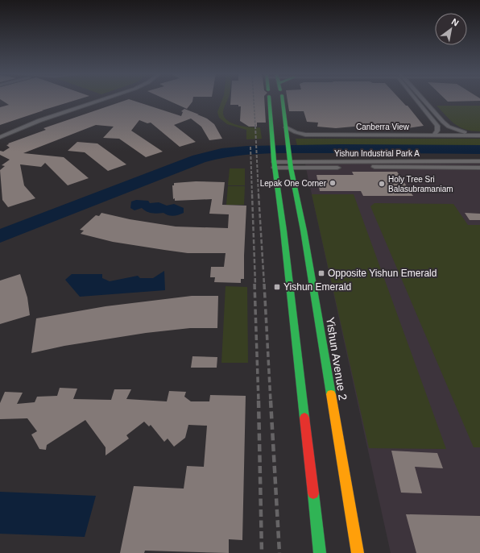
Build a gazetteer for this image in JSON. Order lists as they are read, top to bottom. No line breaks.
{"streets":{"main road":["Yishun Avenue 2"],"street":["Canberra View","Yishun Industrial Park A"]},"crossings":[["Canberra View","Yishun Avenue 2"],["Yishun Industrial Park A","Yishun Avenue 2"]],"places":{"other":["Lepak One Corner","Holy Tree Sri Balasubramaniam"],"transit":["Opposite Yishun Emerald","Yishun Emerald"]},"north":"top right"}
